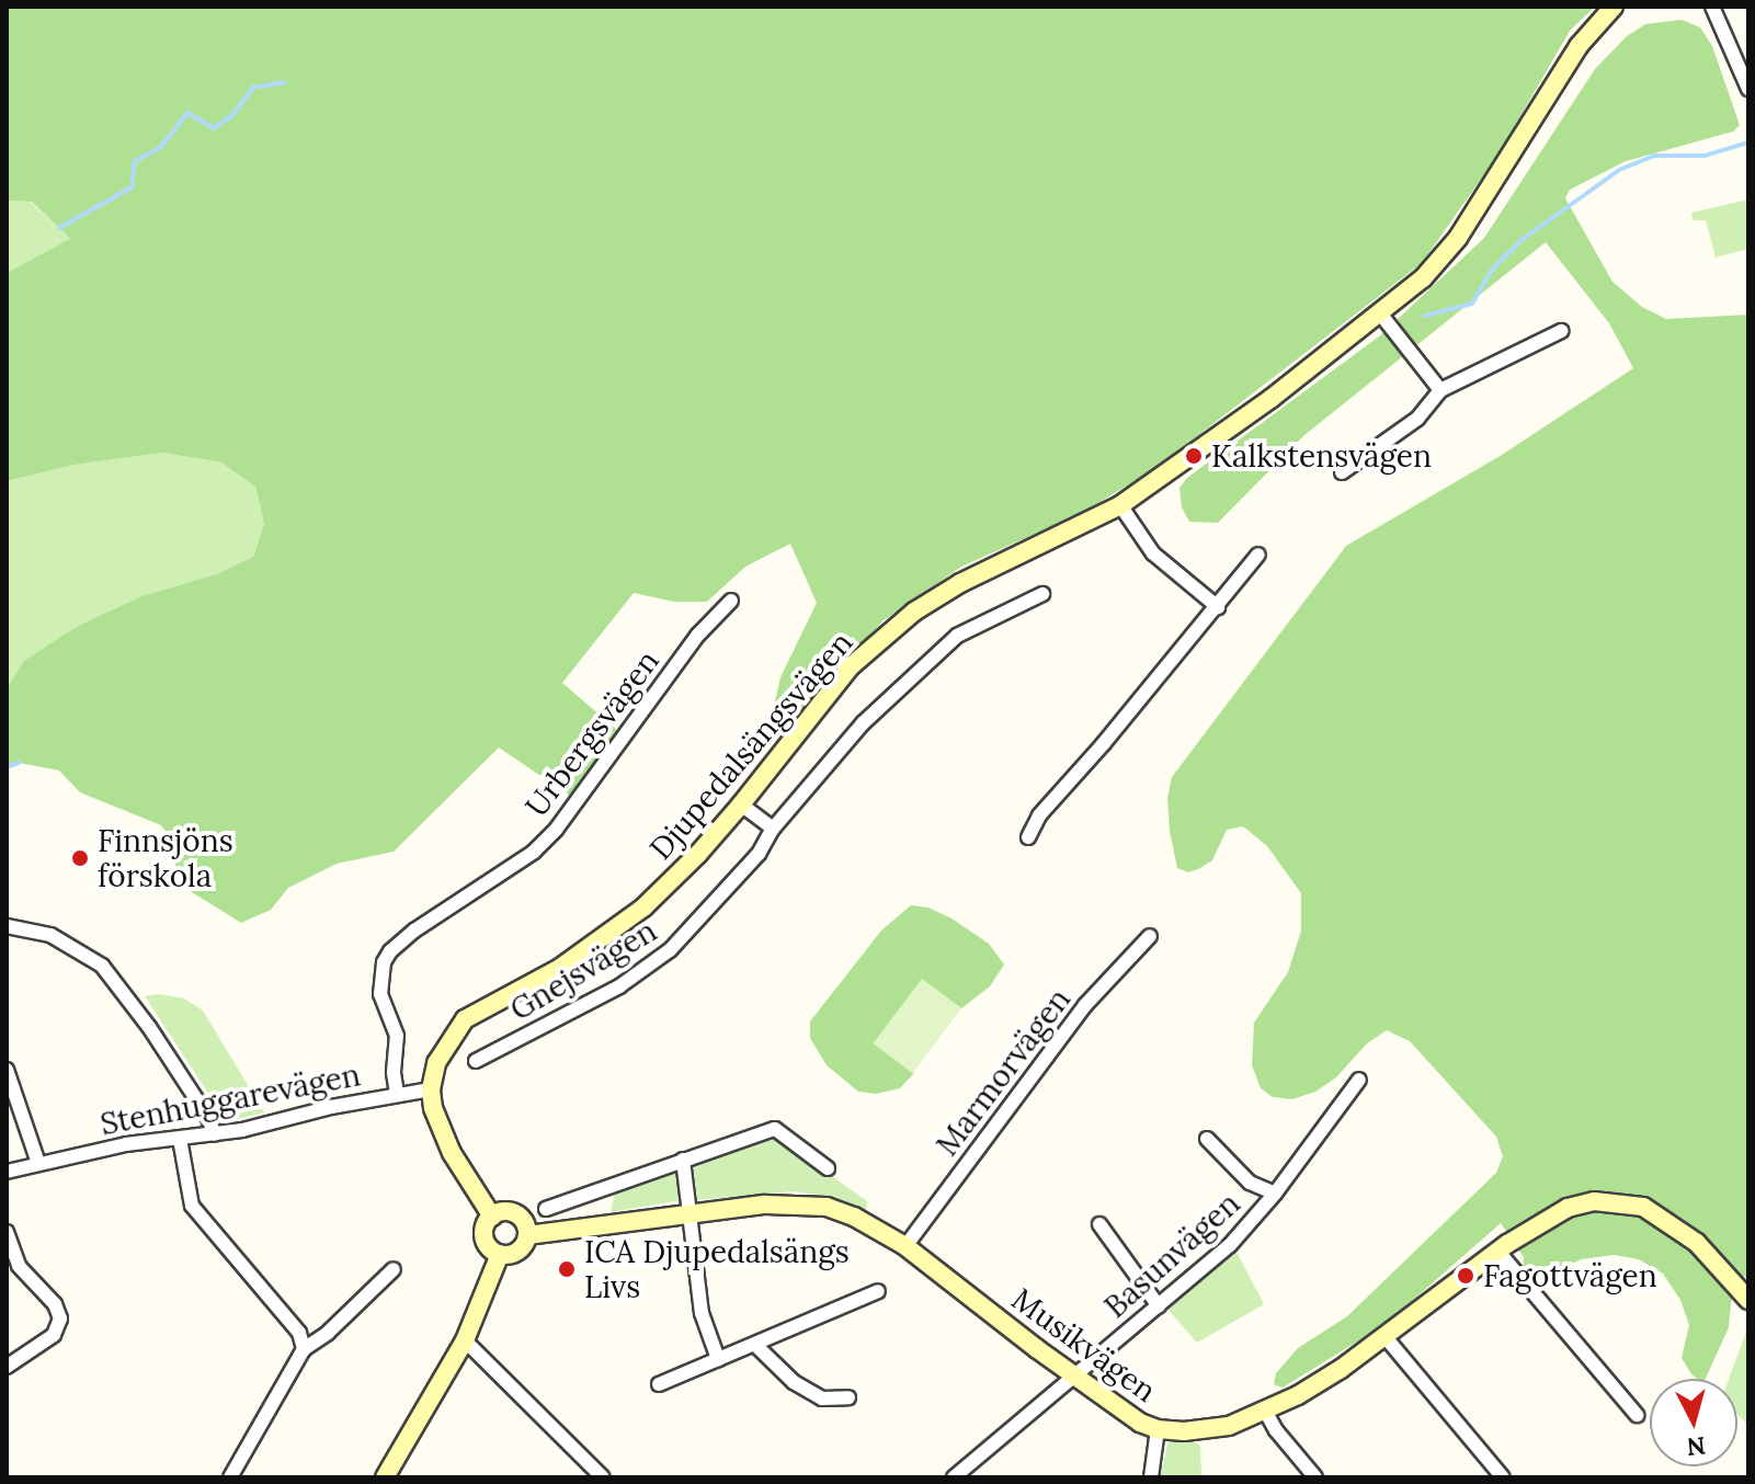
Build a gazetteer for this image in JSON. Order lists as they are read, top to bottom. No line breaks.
{"streets":{"street":["Urbergsvägen","Djupedalsängsvägen","Gnejsvägen","Marmorvägen","Stenhuggarevägen","Basunvägen","Musikvägen"]},"crossings":[["Urbergsvägen","Stenhuggarevägen"],["Djupedalsängsvägen","Stenhuggarevägen"],["Marmorvägen","Musikvägen"],["Basunvägen","Musikvägen"]],"places":["Kalkstensvägen","Finnsjöns förskola","ICA Djupedalsängs Livs","Fagottvägen"],"north":"bottom"}
